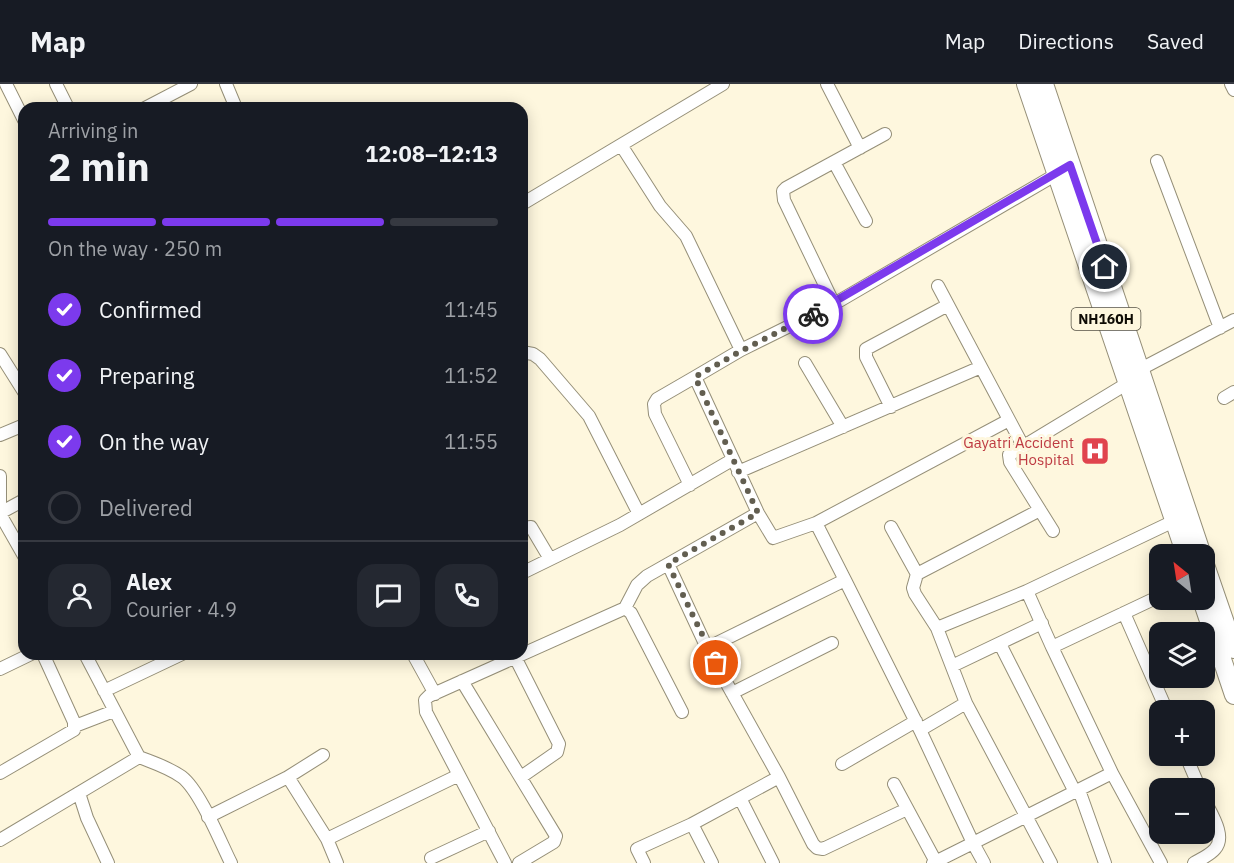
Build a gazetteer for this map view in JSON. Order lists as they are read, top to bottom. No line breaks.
{"streets":{"highway":["NH160H"]},"places":{"hospital":["Gayatri Accident Hospital"]},"north":"top left","page":{"header":"Map","nav":["Map","Directions","Saved"],"heading":["2 min","Arriving in","12:08–12:13"],"panel":["Alex","Courier · 4.9"],"bar":"On the way · 250 m","list":[["Confirmed","11:45"],["Preparing","11:52"],["On the way","11:55"],"Delivered"],"map_buttons":["+","−"]}}
